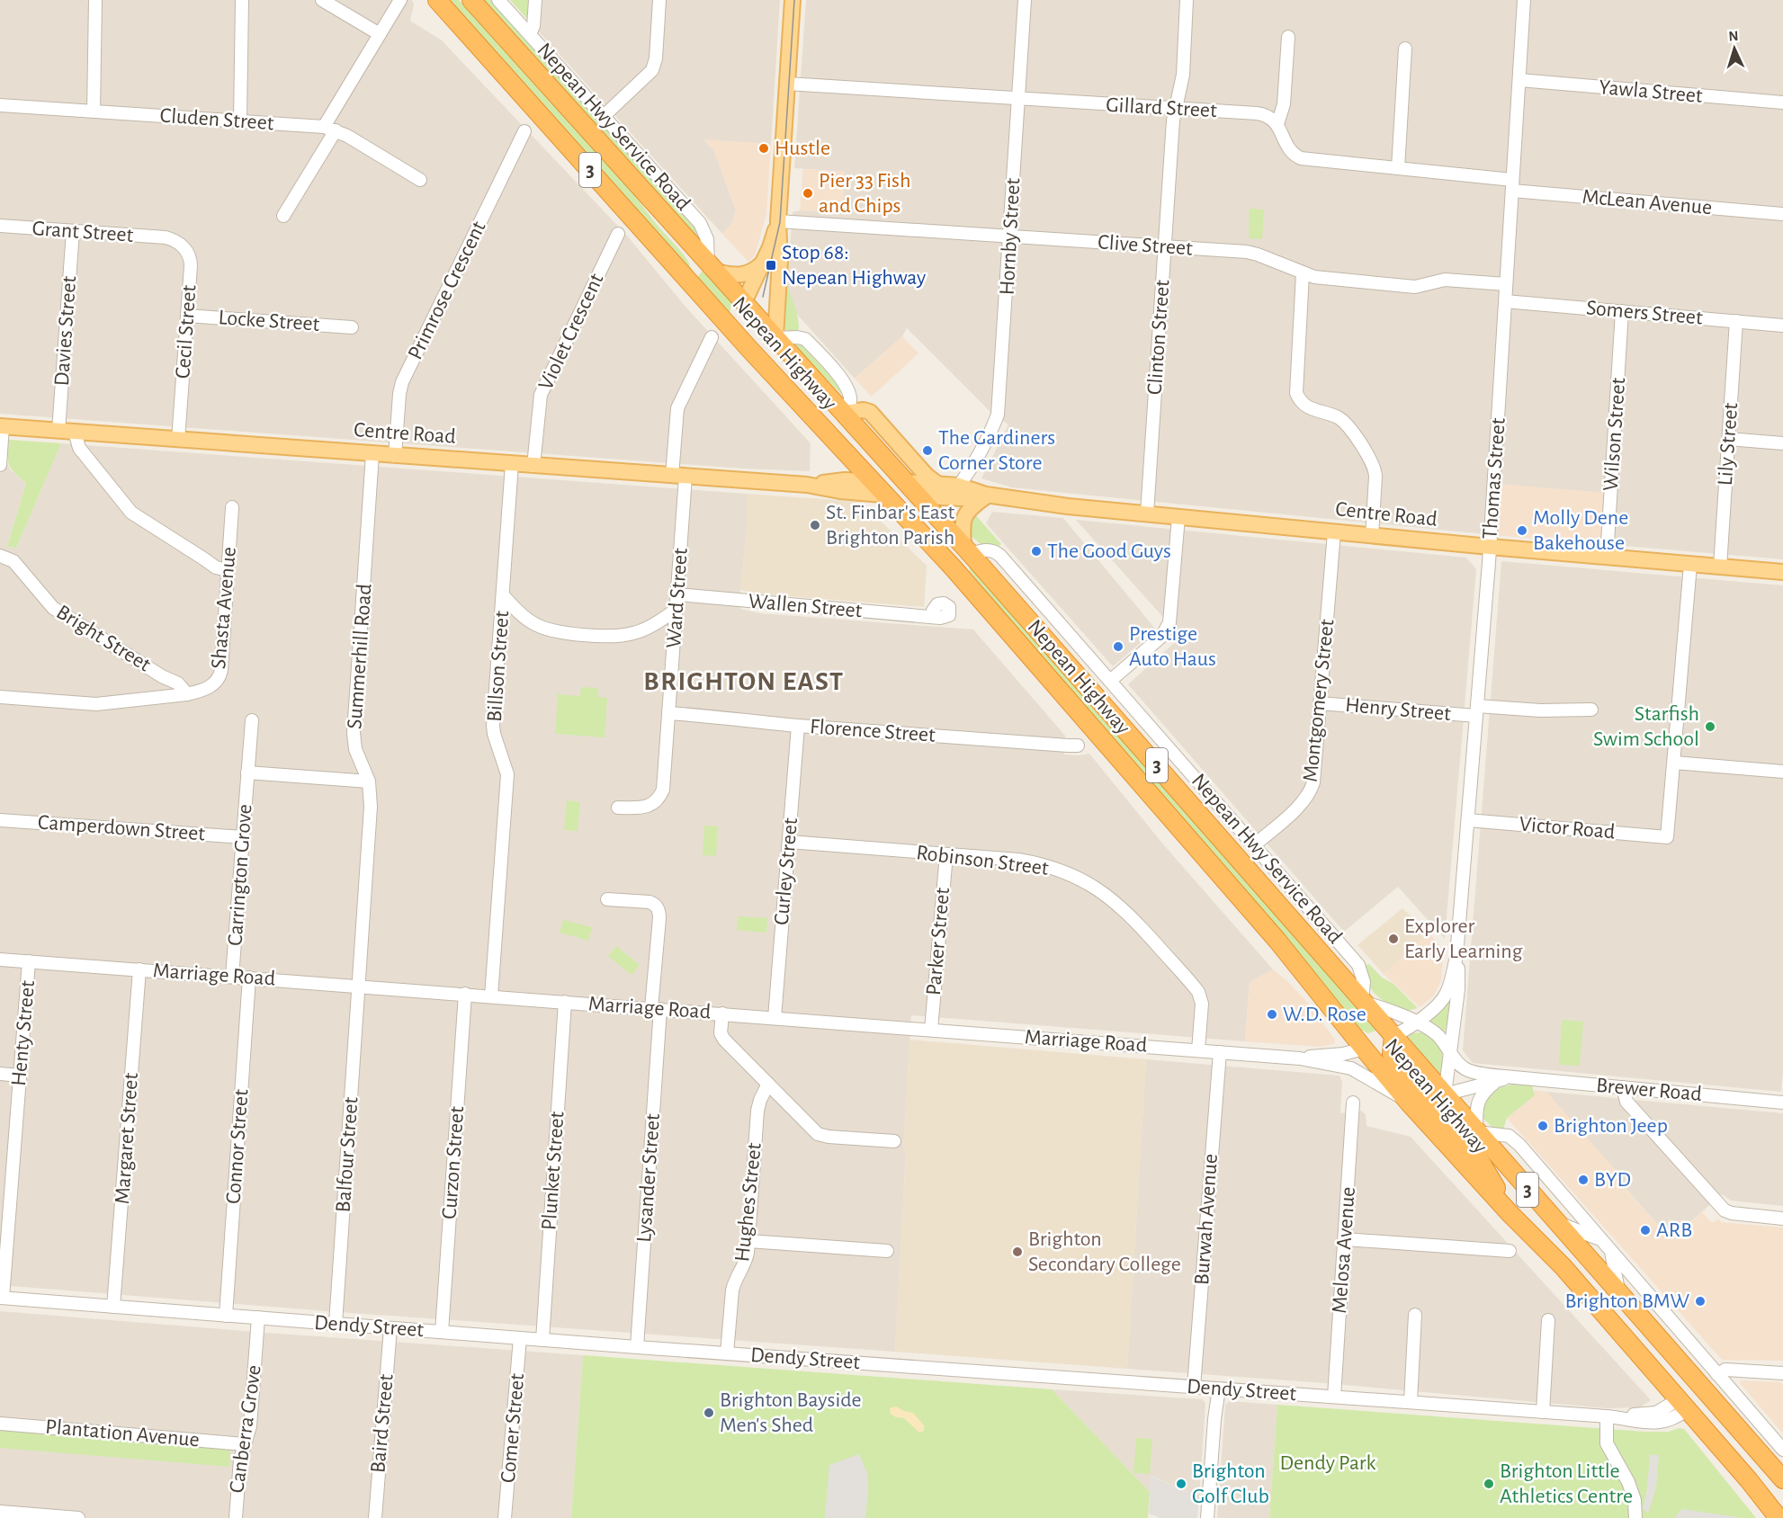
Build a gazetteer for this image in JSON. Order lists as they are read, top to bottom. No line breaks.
{"streets":{"highway":["3","Nepean Highway","Centre Road"],"street":["Yawla Street","Gillard Street","Cluden Street","Nepean Hwy Service Road","McLean Avenue","Grant Street","Hornby Street","Clive Street","Primrose Crescent","Somers Street","Locke Street","Davies Street","Cecil Street","Violet Crescent","Clinton Street","Wilson Street","Lily Street","Thomas Street","Ward Street","Wallen Street","Shasta Avenue","Bright Street","Summerhill Road","Billson Street","Montgomery Street","Henry Street","Florence Street","Camperdown Street","Victor Road","Robinson Street","Curley Street","Carrington Grove","Parker Street","Marriage Road","Henty Street","Brewer Road","Margaret Street","Connor Street","Balfour Street","Curzon Street","Plunket Street","Lysander Street","Hughes Street","Burwah Avenue","Melosa Avenue","Dendy Street","Baird Street","Comer Street","Canberra Grove","Plantation Avenue"]},"crossings":[["Yawla Street","Thomas Street"],["Gillard Street","Hornby Street"],["Gillard Street","Clinton Street"],["Nepean Hwy Service Road","Nepean Highway"],["Nepean Hwy Service Road","Montgomery Street"],["Nepean Hwy Service Road","Brewer Road"],["McLean Avenue","Thomas Street"],["Grant Street","Davies Street"],["Grant Street","Cecil Street"],["Hornby Street","Clive Street"],["Hornby Street","Centre Road"],["Clive Street","Clinton Street"],["Clive Street","Thomas Street"],["Primrose Crescent","Centre Road"],["Somers Street","Wilson Street"],["Somers Street","Lily Street"],["Somers Street","Thomas Street"],["Locke Street","Cecil Street"],["Davies Street","Centre Road"],["Cecil Street","Centre Road"],["Violet Crescent","Centre Road"],["Clinton Street","Centre Road"],["Nepean Highway","Centre Road"],["Nepean Highway","Thomas Street"],["Nepean Highway","Marriage Road"],["Nepean Highway","Brewer Road"],["Nepean Highway","Dendy Street"],["Centre Road","Wilson Street"],["Centre Road","Lily Street"],["Centre Road","Thomas Street"],["Centre Road","Ward Street"],["Centre Road","Summerhill Road"],["Centre Road","Billson Street"],["Centre Road","Montgomery Street"],["Thomas Street","Henry Street"],["Thomas Street","Victor Road"],["Thomas Street","Brewer Road"],["Ward Street","Wallen Street"],["Ward Street","Florence Street"],["Shasta Avenue","Bright Street"],["Summerhill Road","Carrington Grove"],["Summerhill Road","Marriage Road"],["Summerhill Road","Balfour Street"],["Billson Street","Marriage Road"],["Montgomery Street","Henry Street"],["Florence Street","Curley Street"],["Camperdown Street","Carrington Grove"],["Robinson Street","Curley Street"],["Robinson Street","Parker Street"],["Robinson Street","Marriage Road"],["Curley Street","Marriage Road"],["Carrington Grove","Marriage Road"],["Parker Street","Marriage Road"],["Marriage Road","Henty Street"],["Marriage Road","Margaret Street"],["Marriage Road","Connor Street"],["Marriage Road","Balfour Street"],["Marriage Road","Curzon Street"],["Marriage Road","Plunket Street"],["Marriage Road","Lysander Street"],["Marriage Road","Burwah Avenue"],["Henty Street","Dendy Street"],["Margaret Street","Dendy Street"],["Connor Street","Dendy Street"],["Balfour Street","Dendy Street"],["Curzon Street","Dendy Street"],["Plunket Street","Dendy Street"],["Lysander Street","Dendy Street"],["Hughes Street","Dendy Street"],["Burwah Avenue","Dendy Street"],["Melosa Avenue","Dendy Street"],["Dendy Street","Baird Street"],["Dendy Street","Comer Street"],["Dendy Street","Canberra Grove"],["Canberra Grove","Plantation Avenue"]],"districts":["BRIGHTON EAST"],"parks":["Dendy Park"],"places":{"other":["Hustle","Pier 33 Fish and Chips","The Gardiners Corner Store","St. Finbar's East Brighton Parish","Molly Dene Bakehouse","The Good Guys","Prestige Auto Haus","Starfish Swim School","Explorer Early Learning","W.D. Rose","Brighton Jeep","BYD","ARB","Brighton Secondary College","Brighton BMW","Brighton Bayside Men's Shed","Brighton Golf Club","Brighton Little Athletics Centre"],"transit":["Stop 68: Nepean Highway"]},"north":"top"}
